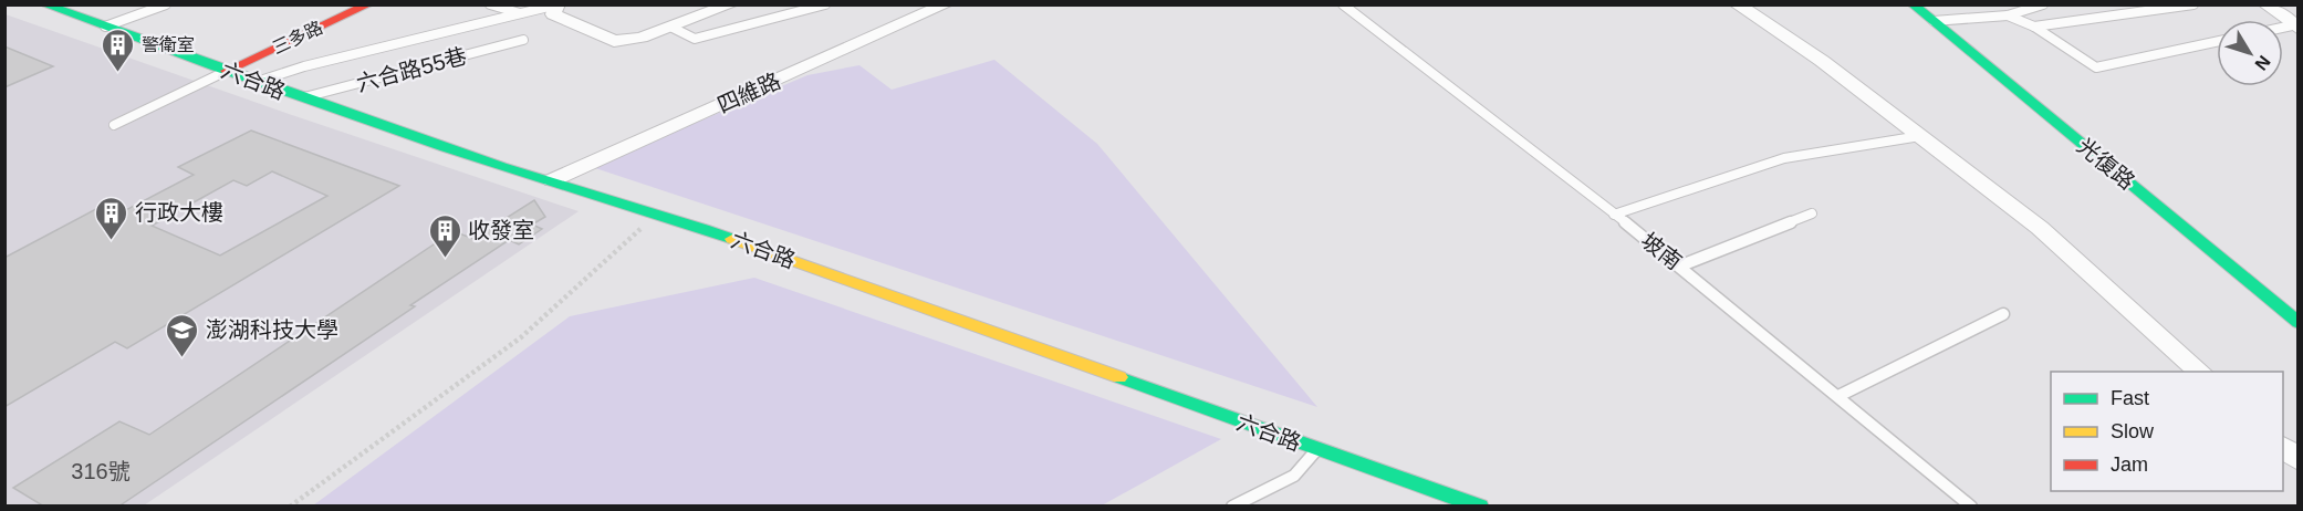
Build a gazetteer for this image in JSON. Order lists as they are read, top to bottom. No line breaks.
{"streets":{"street":["三多路","六合路","四維路","光復路"],"lane":["六合路55巷","坡南"]},"crossings":[["三多路","六合路"],["六合路55巷","六合路"],["六合路","四維路"]],"places":{"building":["警衛室","行政大樓","收發室"],"school or university":["澎湖科技大學"]},"house_numbers":["316號"],"legend":["Fast","Slow","Jam"],"north":"bottom right"}
